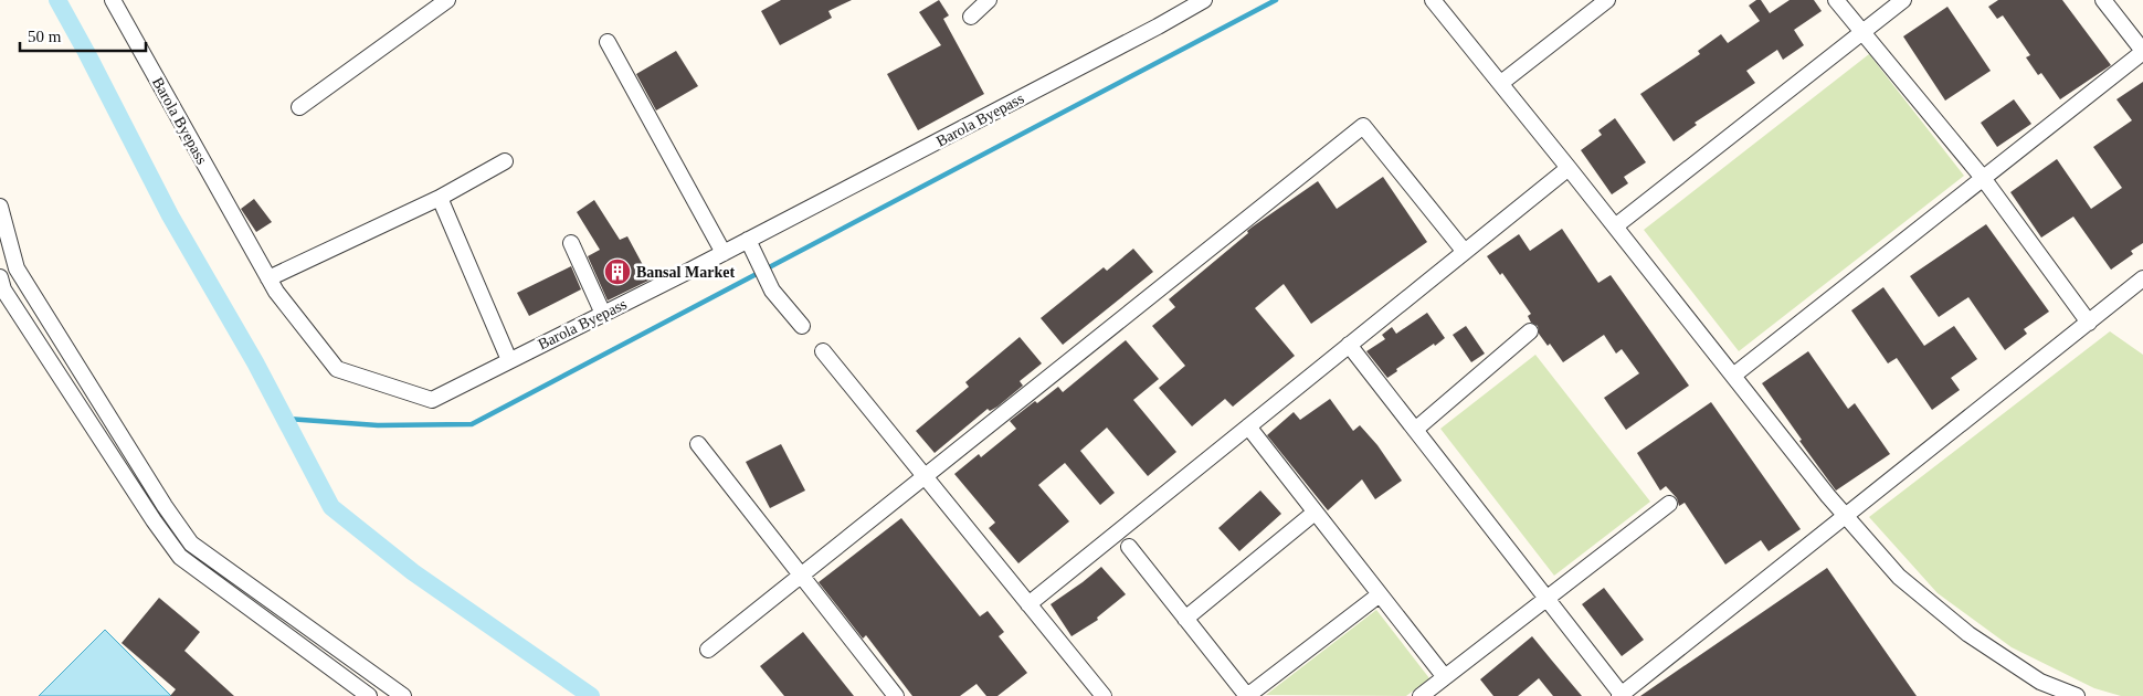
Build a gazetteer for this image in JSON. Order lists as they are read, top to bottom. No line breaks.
{"streets":{"street":["Barola Byepass"]},"places":{"building":["Bansal Market"]},"scale_bar":"50 m"}
